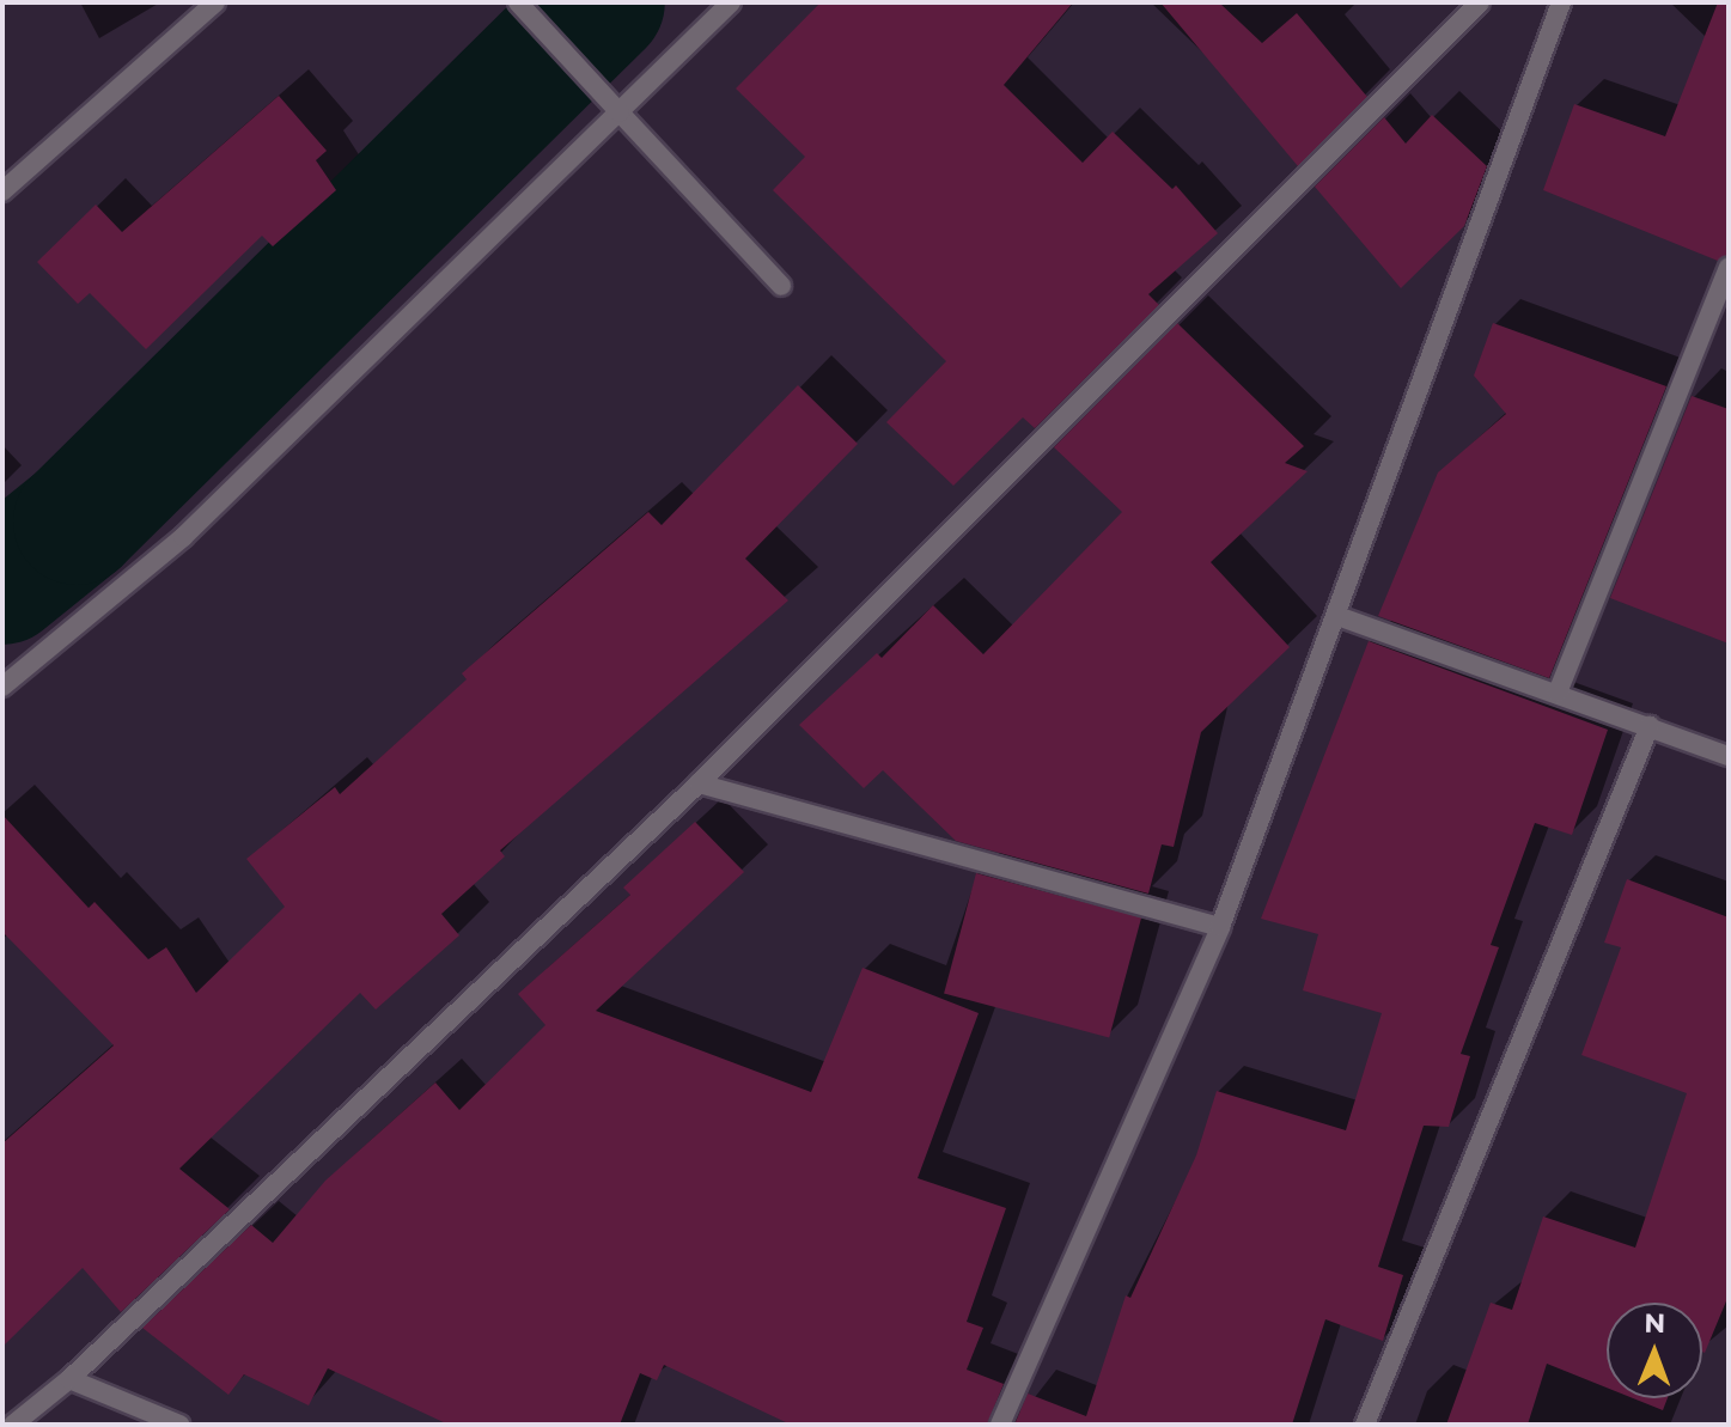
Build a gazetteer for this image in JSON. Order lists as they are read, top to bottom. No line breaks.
{"north":"top"}
